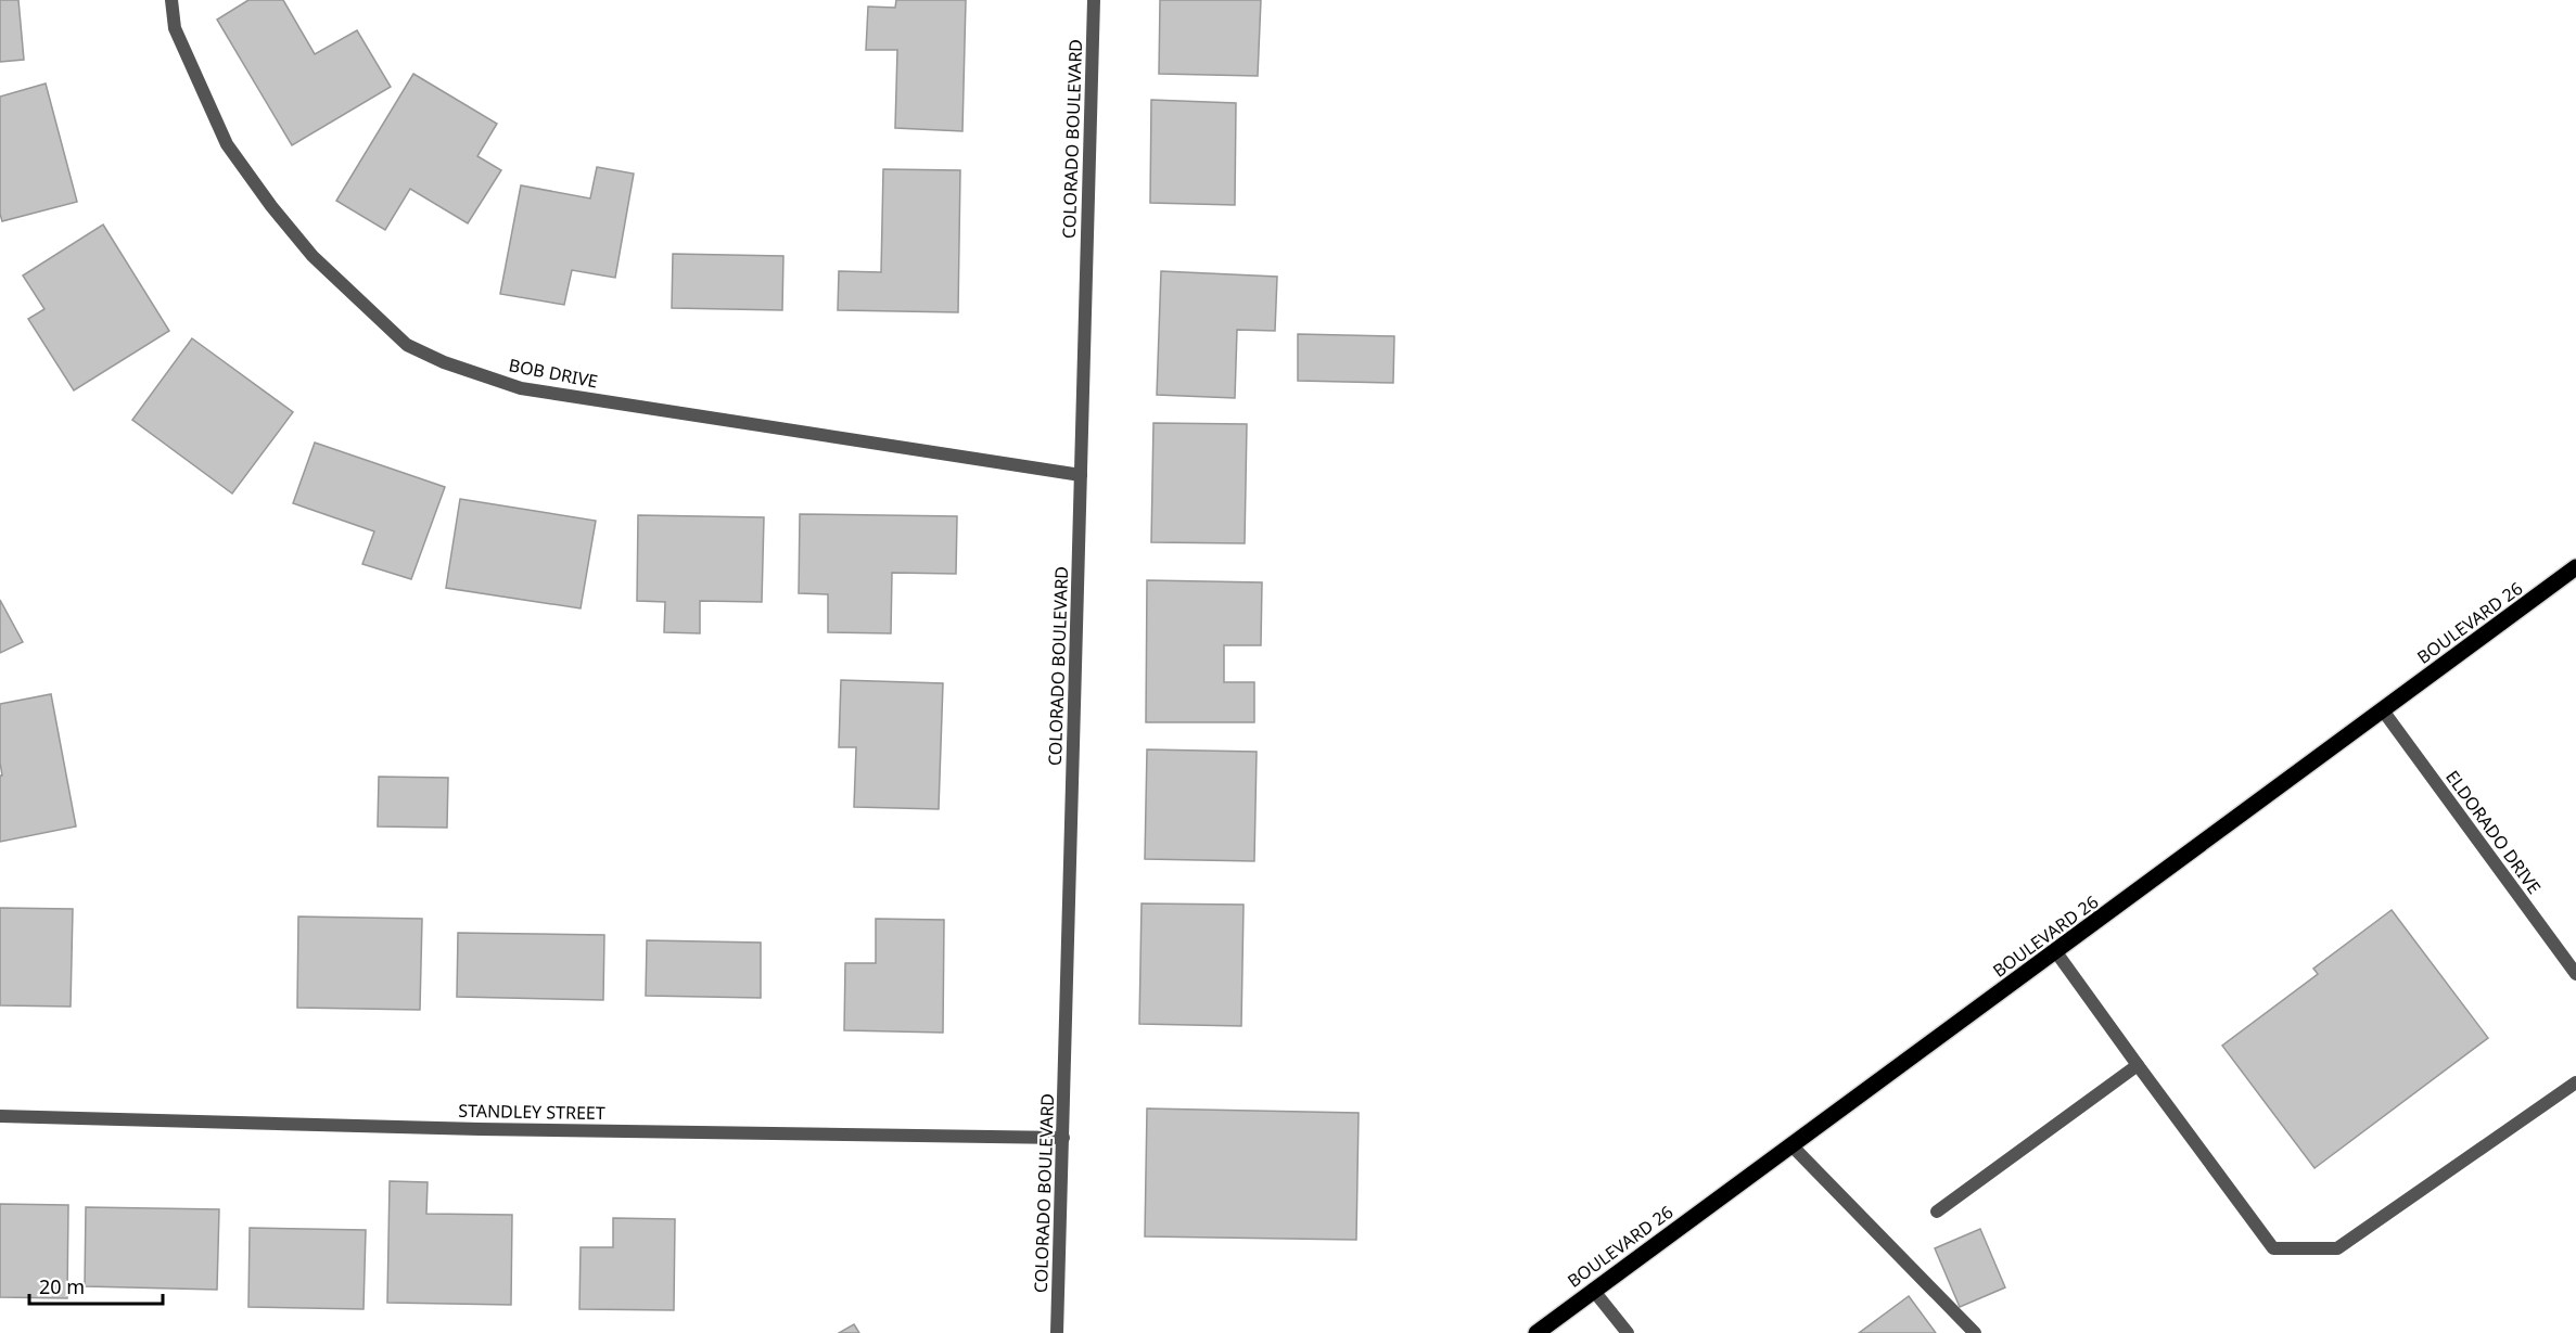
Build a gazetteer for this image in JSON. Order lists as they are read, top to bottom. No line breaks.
{"streets":{"main road":["BOULEVARD 26"],"street":["COLORADO BOULEVARD","BOB DRIVE","ELDORADO DRIVE","STANDLEY STREET"]},"crossings":[["COLORADO BOULEVARD","BOB DRIVE"],["COLORADO BOULEVARD","STANDLEY STREET"],["BOULEVARD 26","ELDORADO DRIVE"]],"scale_bar":"20 m"}
